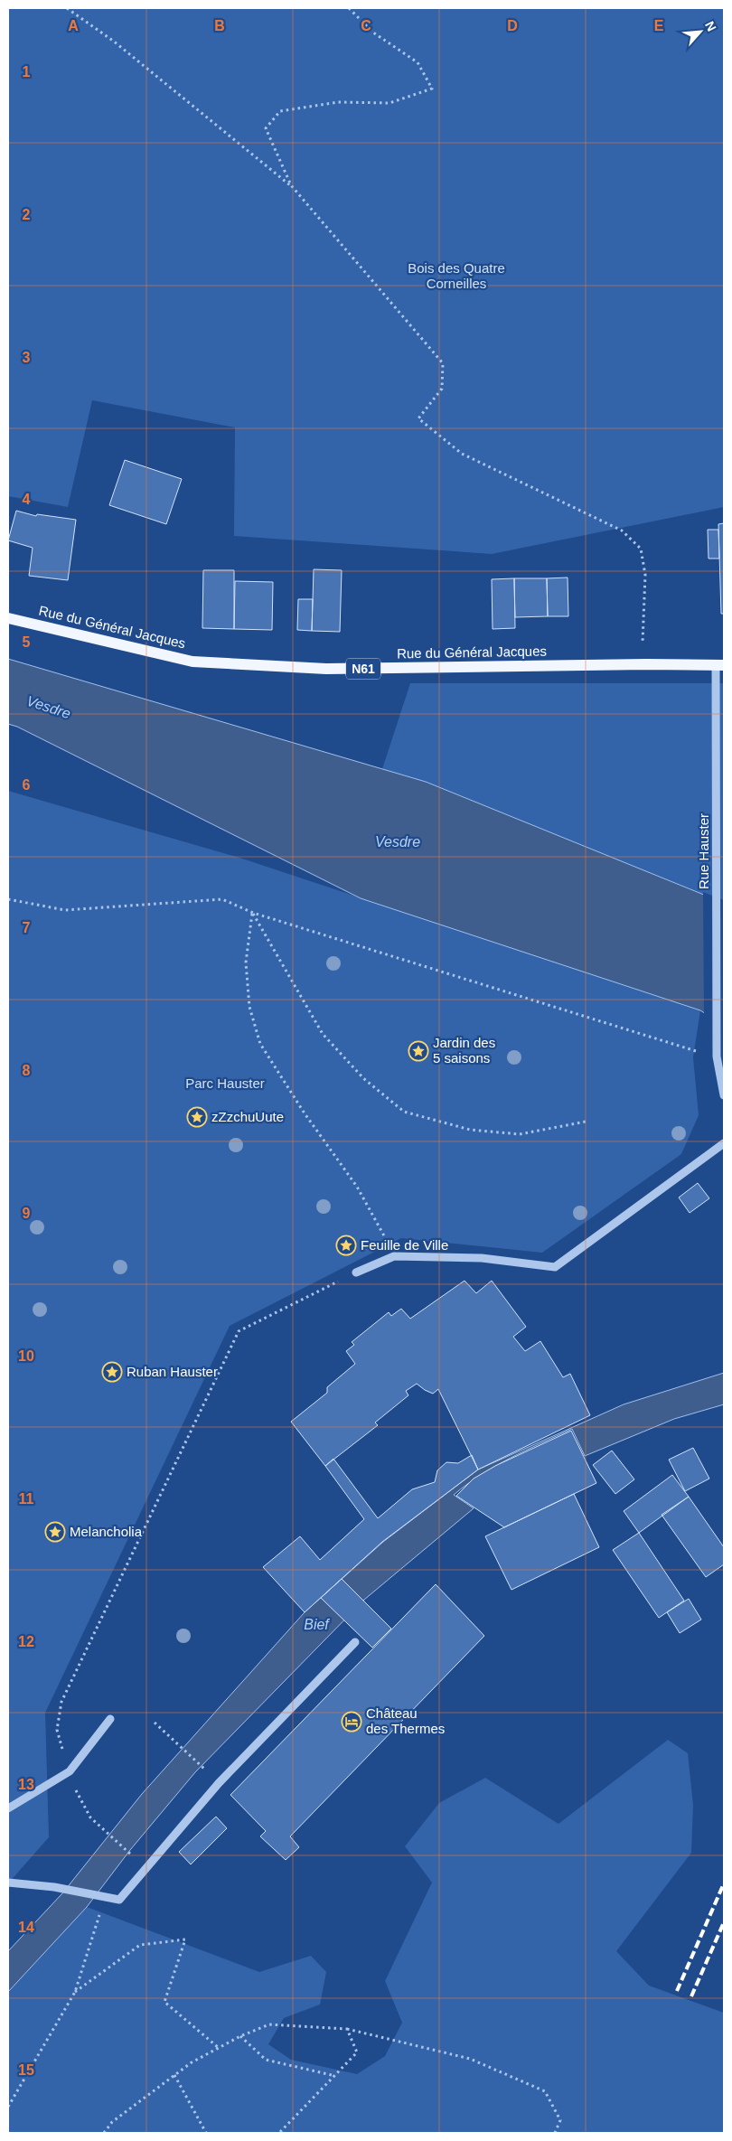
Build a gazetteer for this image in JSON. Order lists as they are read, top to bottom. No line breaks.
{"streets":{"main road":["Rue du Général Jacques","N61"],"street":["Rue Hauster"]},"crossings":[["Rue du Général Jacques","Rue Hauster"]],"water":["Vesdre","Bief"],"parks":["Bois des Quatre Corneilles","Parc Hauster"],"places":{"place":["Jardin des 5 saisons","zZzchuUute","Feuille de Ville","Ruban Hauster","Melancholia"],"hotel":["Château des Thermes"]},"north":"top right","grid":{"columns":["A","B","C","D","E"],"rows":["1","2","3","4","5","6","7","8","9","10","11","12","13","14","15"]}}
